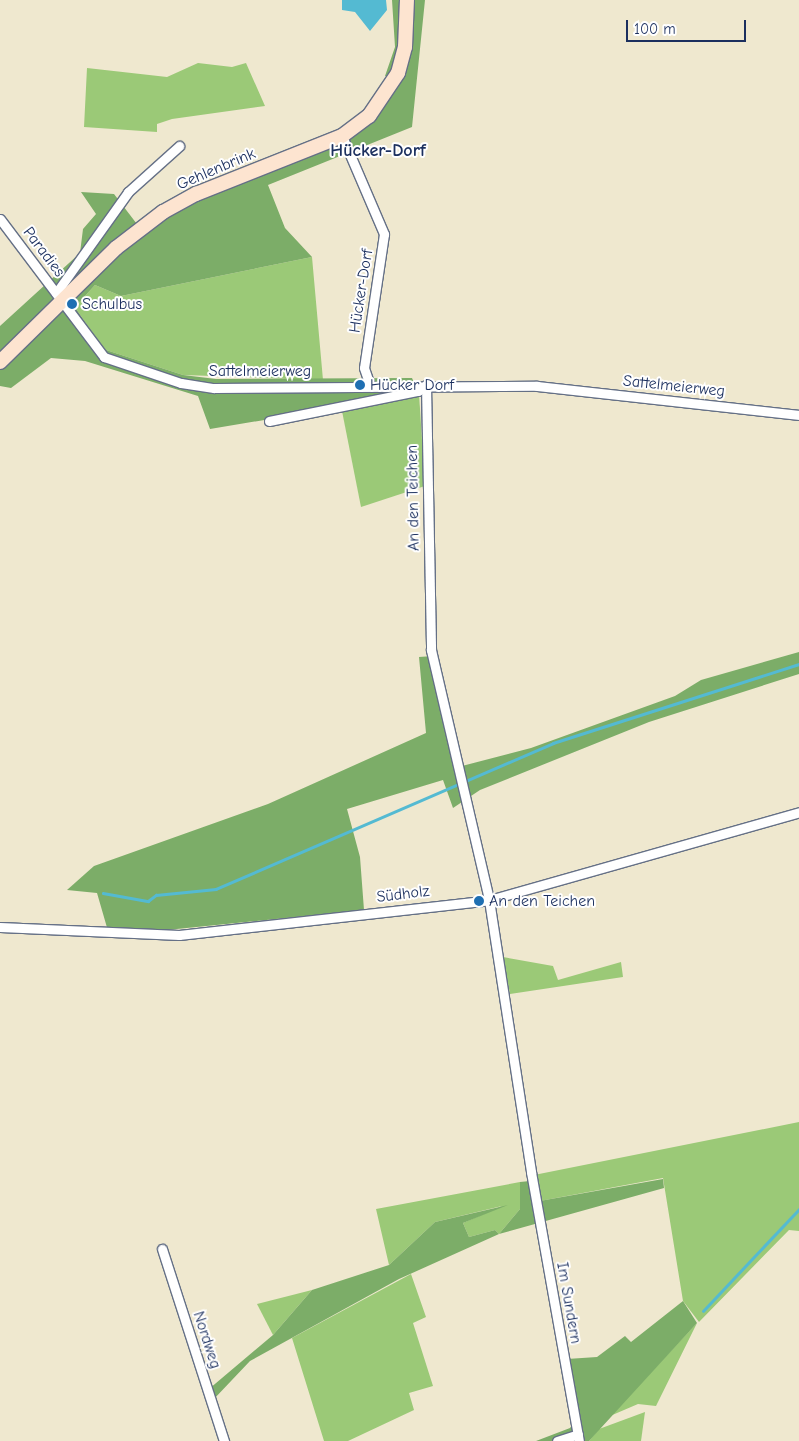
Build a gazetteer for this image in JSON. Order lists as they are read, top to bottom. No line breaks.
{"streets":{"street":["Gehlenbrink","Paradies","Hücker-Dorf","Sattelmeierweg","An den Teichen","Südholz","Im Sundern","Nordweg"]},"crossings":[["Gehlenbrink","Paradies"],["Gehlenbrink","Hücker-Dorf"],["Gehlenbrink","Sattelmeierweg"],["Paradies","Sattelmeierweg"],["Hücker-Dorf","Sattelmeierweg"],["Sattelmeierweg","An den Teichen"],["An den Teichen","Südholz"],["An den Teichen","Im Sundern"]],"districts":["Hücker-Dorf"],"places":["Schulbus","Hücker Dorf","An den Teichen"],"scale_bar":"100 m"}
